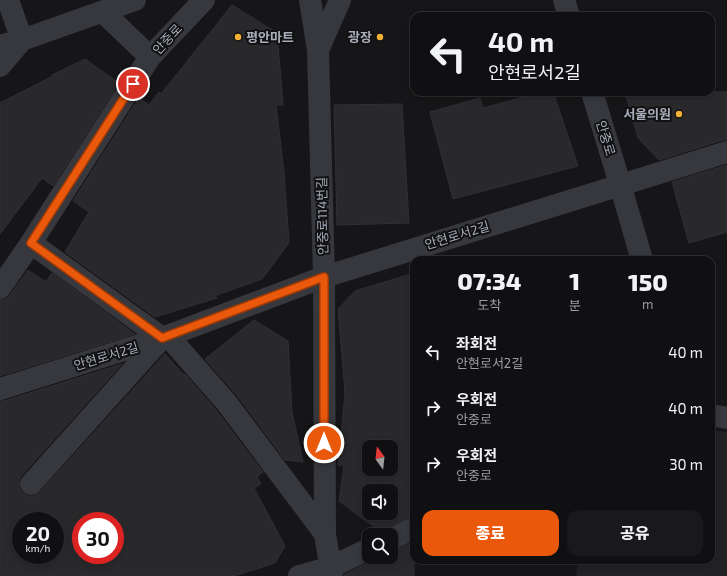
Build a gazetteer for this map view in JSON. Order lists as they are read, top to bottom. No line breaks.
{"streets":{"street":["안중로","안중로114번길","안현로서2길"]},"crossings":[["안중로","안현로서2길"],["안중로114번길","안현로서2길"]],"places":["평안마트","광장","서울의원"],"north":"top","page":{"turn":["40 m","안현로서2길"],"eta":["07:34","도착","1","분","150","m"],"list":[{"name":"좌회전","note":"안현로서2길","value":"40 m"},{"name":"우회전","note":"안중로","value":"40 m"},{"name":"우회전","note":"안중로","value":"30 m"}],"buttons":["종료","공유"],"speed":"20 km/h","limit":"30"}}
